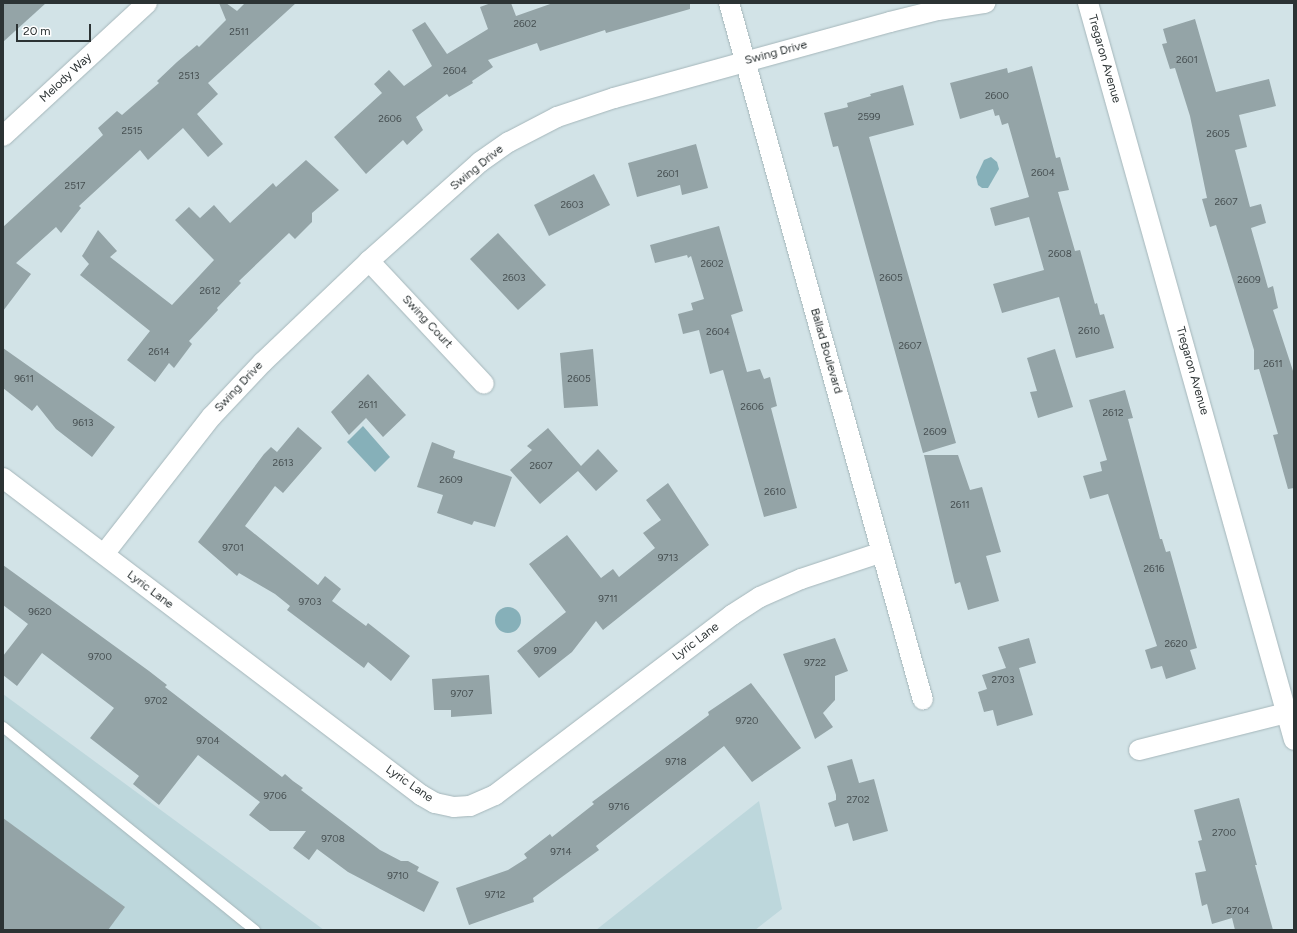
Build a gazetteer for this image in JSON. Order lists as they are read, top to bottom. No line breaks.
{"streets":{"street":["Swing Drive","Tregaron Avenue","Melody Way","Swing Court","Ballad Boulevard","Lyric Lane"]},"crossings":[["Swing Drive","Swing Court"],["Swing Drive","Ballad Boulevard"],["Swing Drive","Lyric Lane"],["Ballad Boulevard","Lyric Lane"]],"house_numbers":["2602","2511","2601","2604","2513","2600","2599","2606","2515","2605","2604","2601","2517","2607","2603","2608","2602","2603","2605","2609","2612","2610","2604","2607","2614","2611","9611","2605","2611","2606","2612","9613","2609","2613","2607","2609","2610","2611","9701","9713","2616","9711","9703","9620","2620","9709","9700","9722","2703","9707","9702","9720","9704","9718","9706","2702","9716","2700","9708","9714","9710","9712","2704"],"scale_bar":"20 m"}
